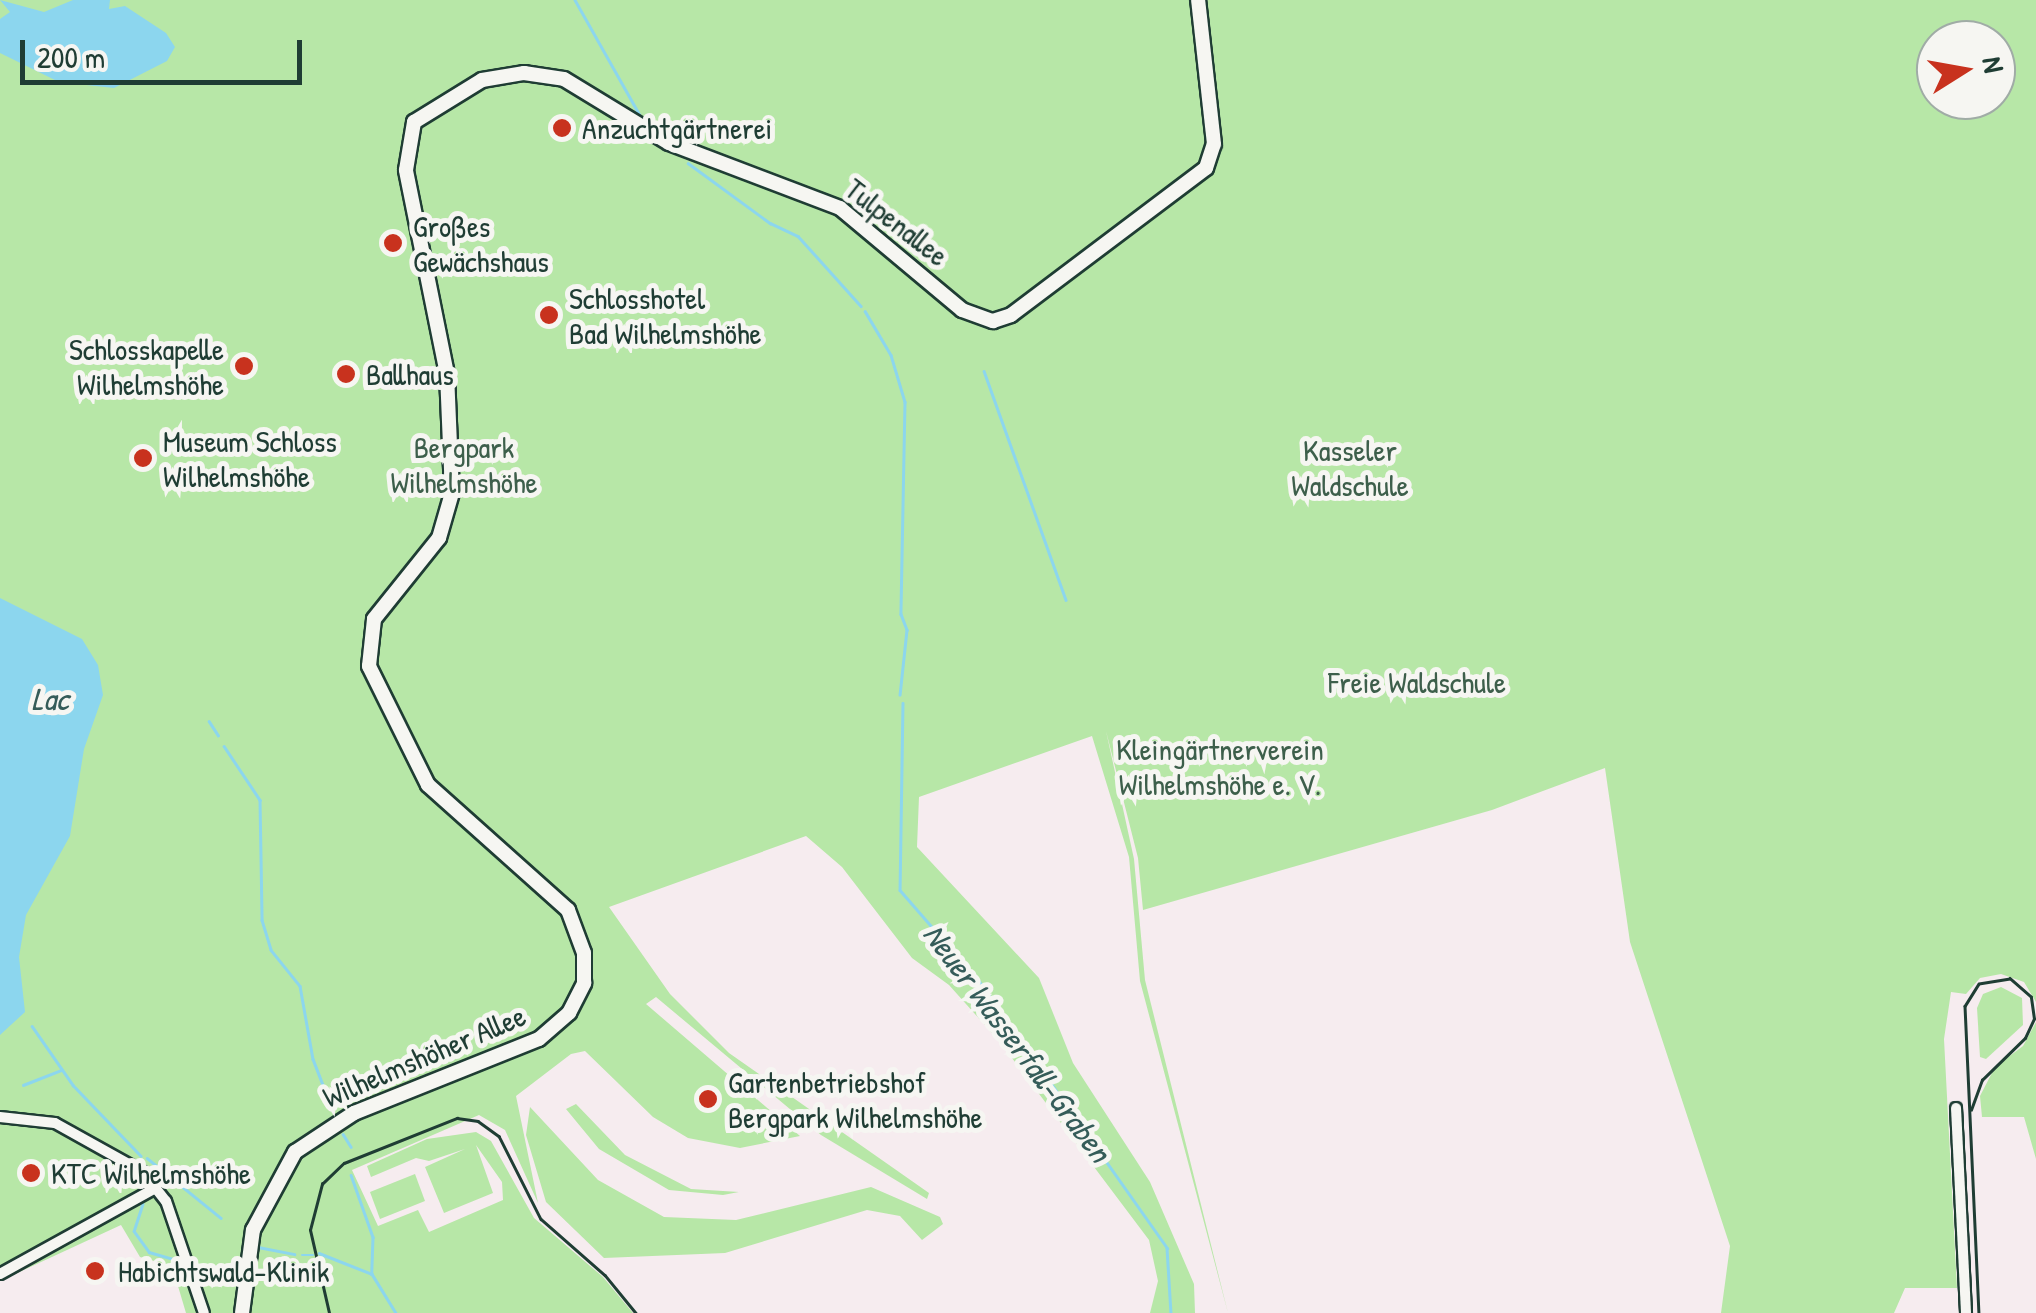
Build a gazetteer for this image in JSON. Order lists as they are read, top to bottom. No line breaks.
{"streets":{"main road":["Tulpenallee","Wilhelmshöher Allee"]},"crossings":[["Tulpenallee","Wilhelmshöher Allee"]],"water":["Lac","Neuer Wasserfall-Graben"],"parks":["Bergpark Wilhelmshöhe","Kasseler Waldschule","Freie Waldschule","Kleingärtnerverein Wilhelmshöhe e. V."],"places":["Anzuchtgärtnerei","Großes Gewächshaus","Schlosshotel Bad Wilhelmshöhe","Schlosskapelle Wilhelmshöhe","Ballhaus","Museum Schloss Wilhelmshöhe","Gartenbetriebshof Bergpark Wilhelmshöhe","KTC Wilhelmshöhe","Habichtswald-Klinik"],"scale_bar":"200 m","north":"right"}
